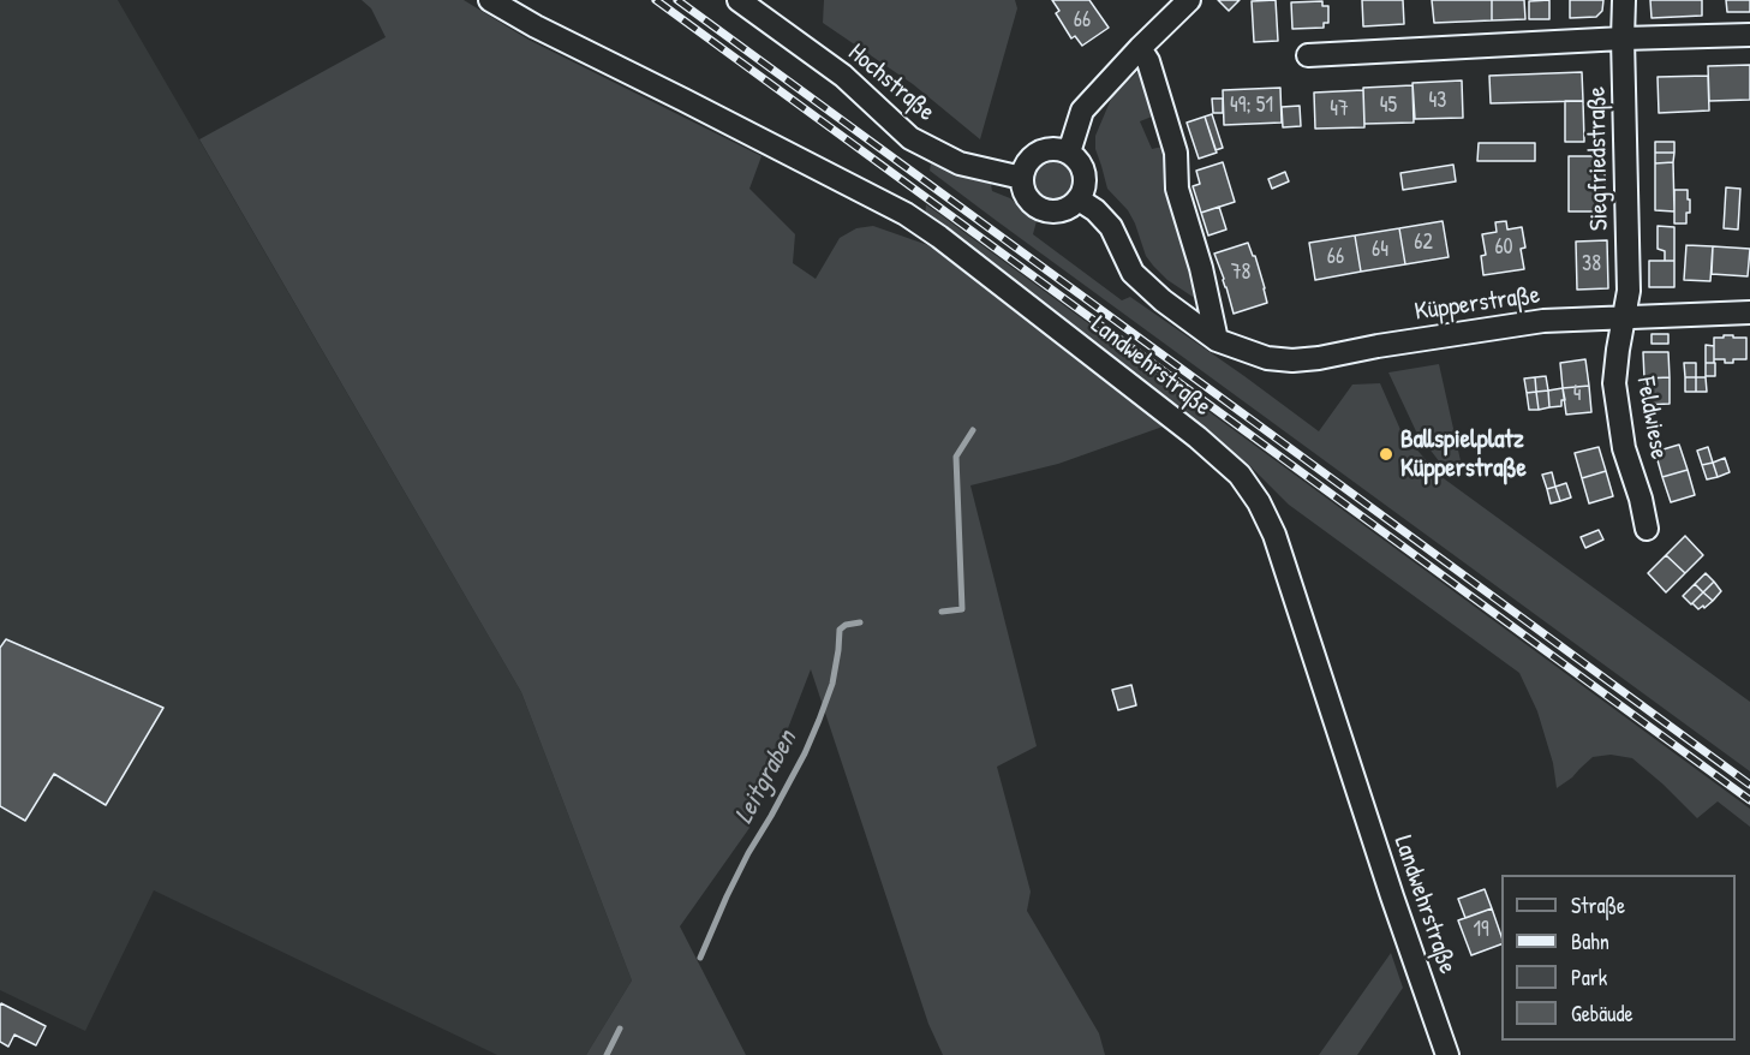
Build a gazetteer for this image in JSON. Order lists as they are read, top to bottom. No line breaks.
{"streets":{"street":["Hochstraße","Siegfriedstraße","Küpperstraße","Landwehrstraße","Feldwiese"]},"crossings":[["Hochstraße","Küpperstraße"],["Siegfriedstraße","Küpperstraße"],["Siegfriedstraße","Feldwiese"],["Küpperstraße","Feldwiese"]],"water":["Leitgraben"],"places":["Ballspielplatz Küpperstraße"],"house_numbers":["66","43","49; 51","45","47","62","60","64","66","38","78","4","19"],"legend":["Straße","Bahn","Park","Gebäude"]}
